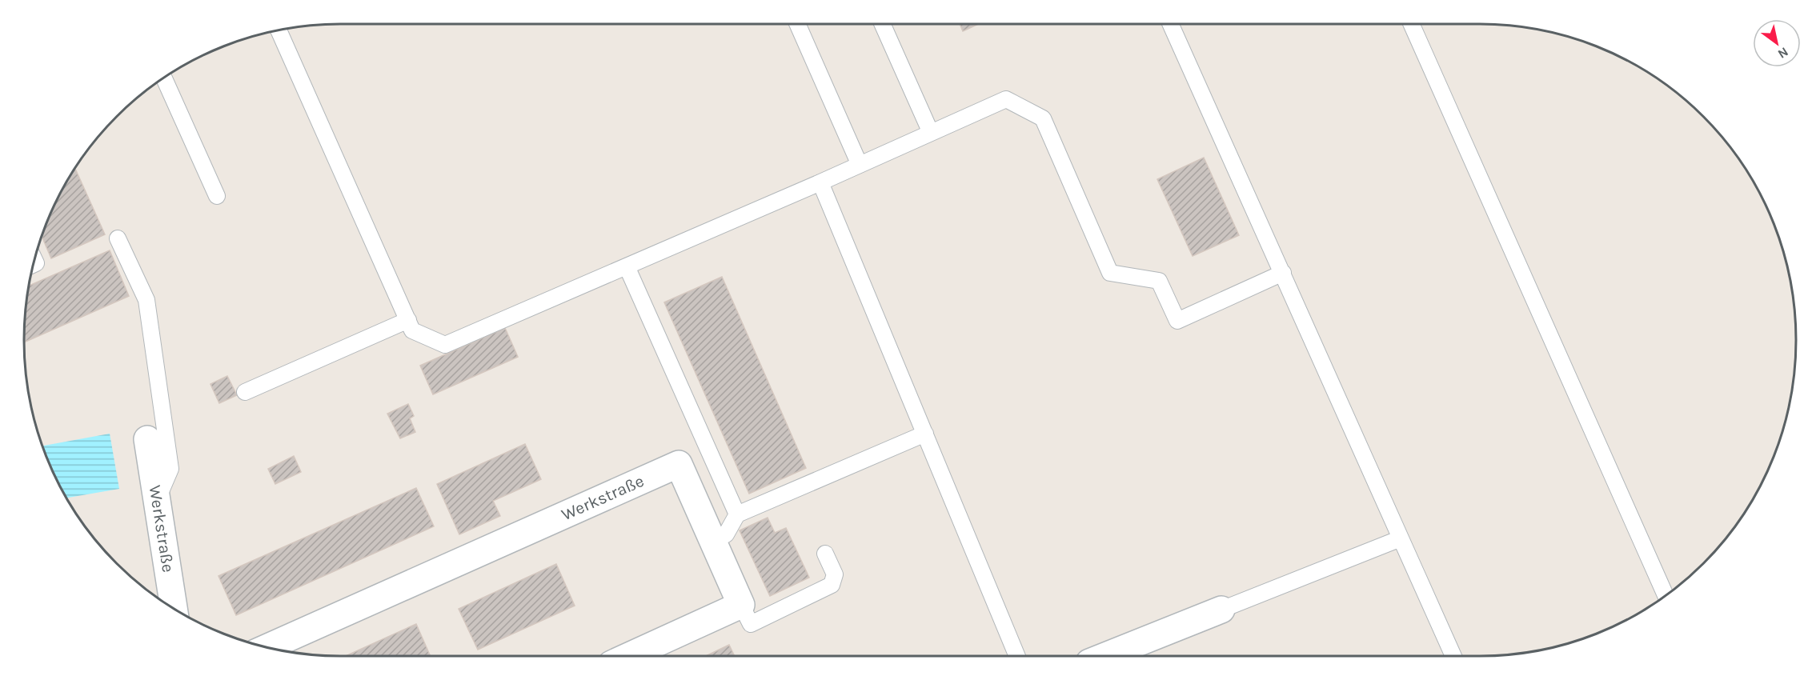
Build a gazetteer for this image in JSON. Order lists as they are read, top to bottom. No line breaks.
{"streets":{"street":["Werkstraße"]},"north":"bottom right"}
